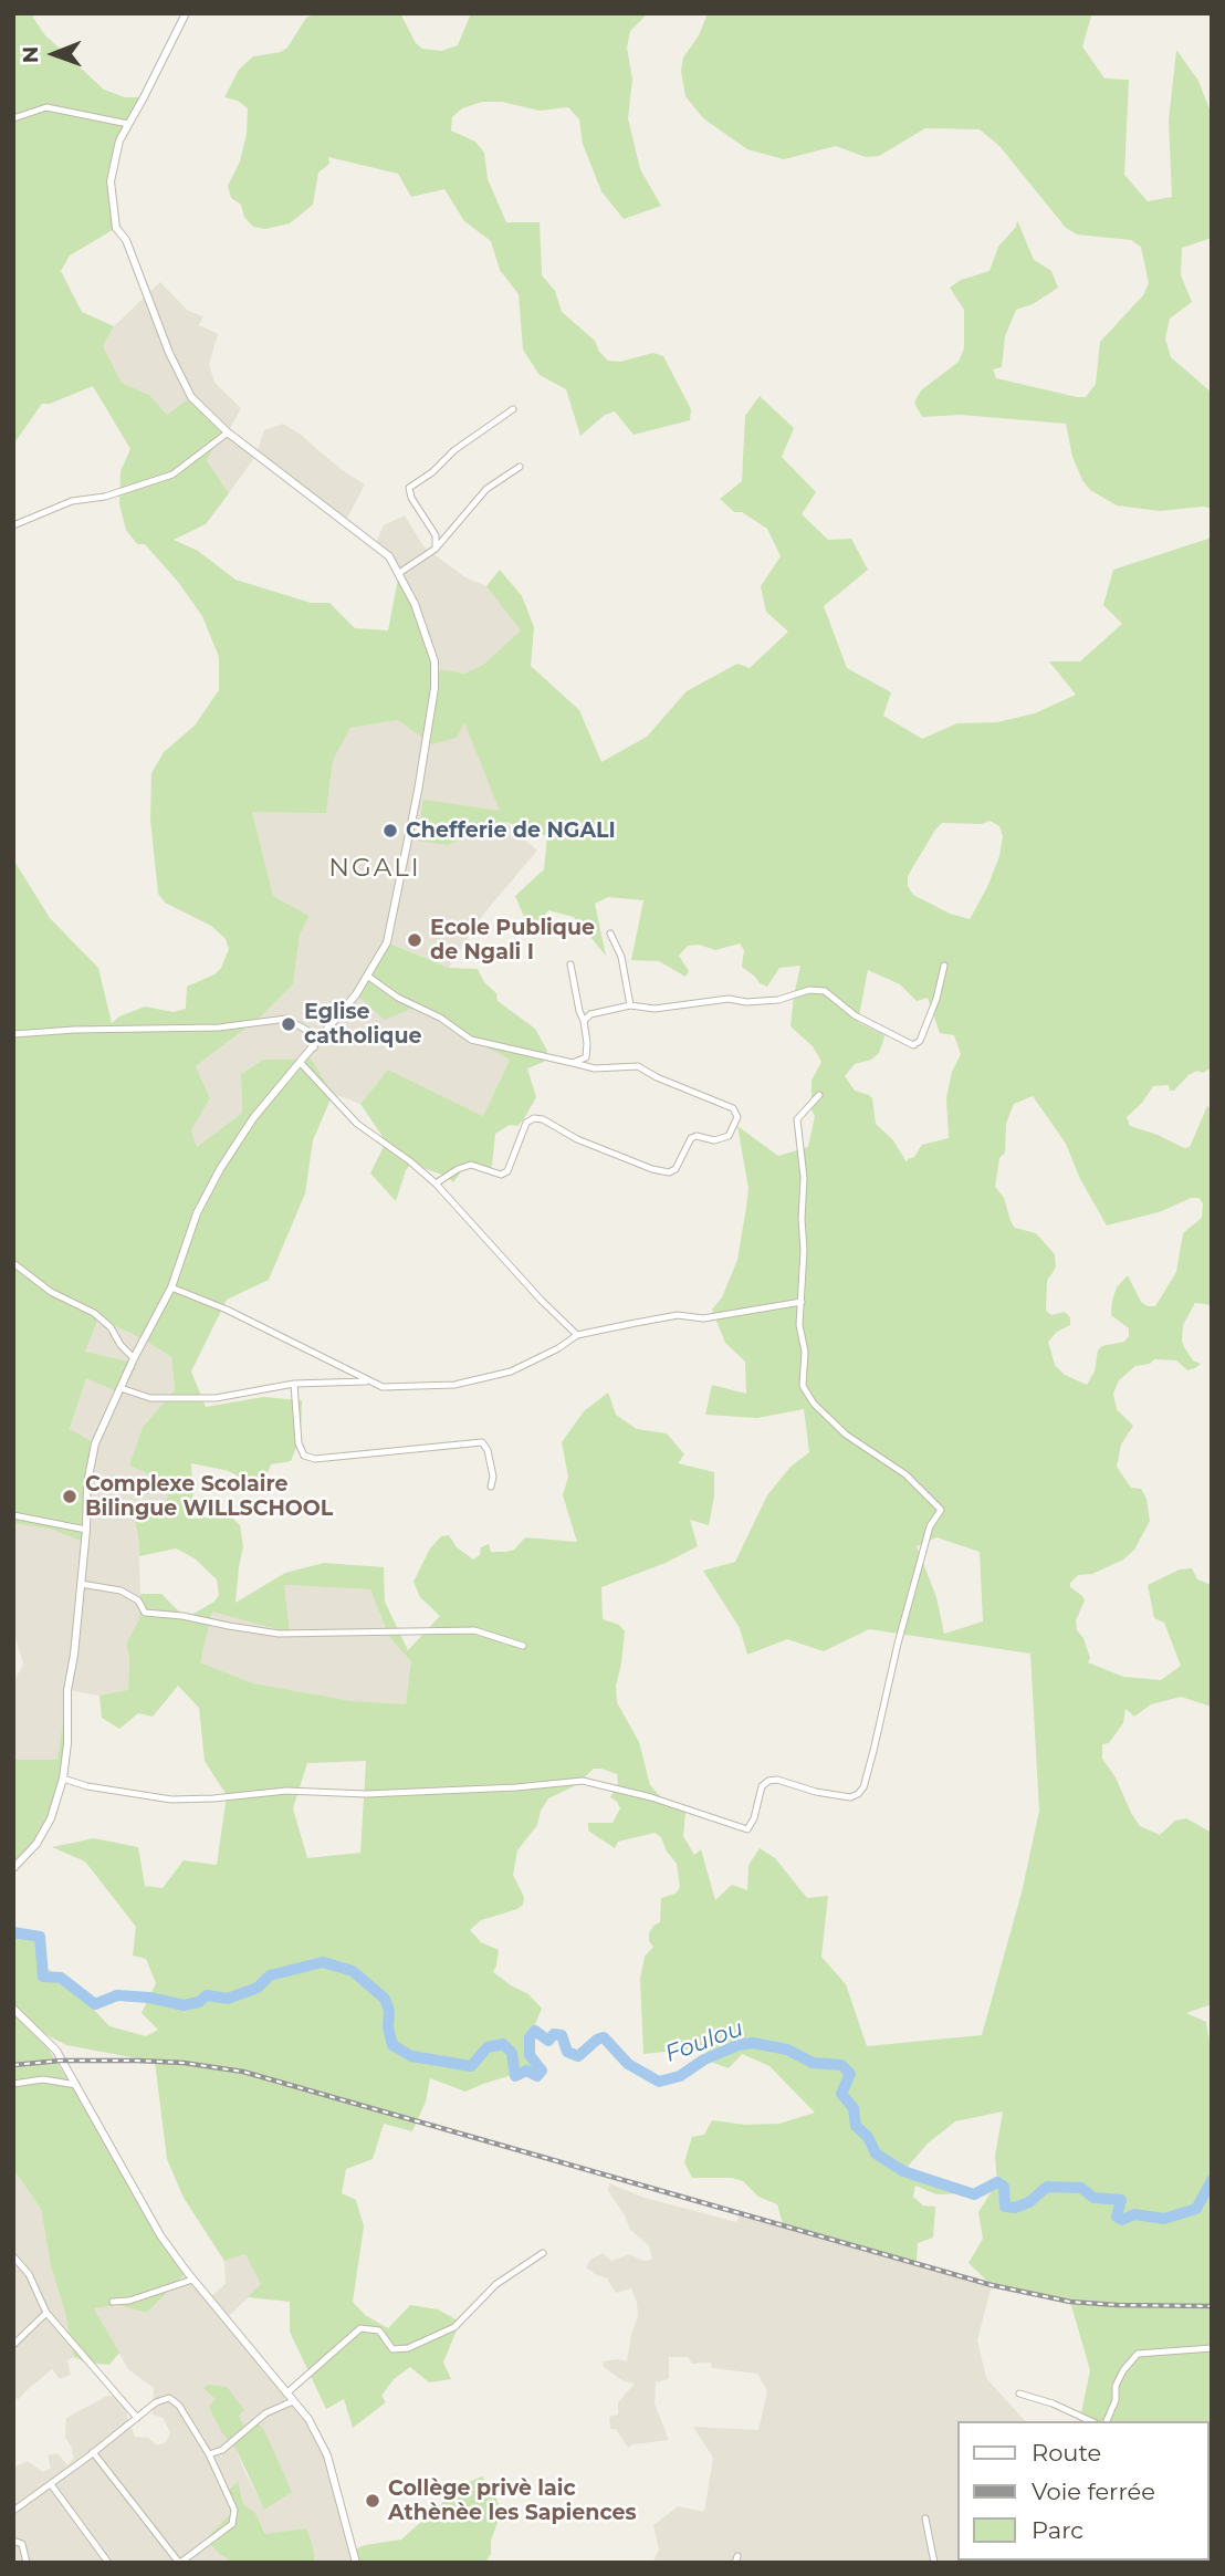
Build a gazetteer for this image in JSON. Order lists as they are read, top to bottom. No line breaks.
{"districts":["NGALI"],"water":["Foulou"],"places":["Chefferie de NGALI","Ecole Publique de Ngali I","Eglise catholique","Complexe Scolaire Bilingue WILLSCHOOL","Collège privè laic Athènèe les Sapiences"],"legend":["Route","Voie ferrée","Parc"],"north":"left"}
